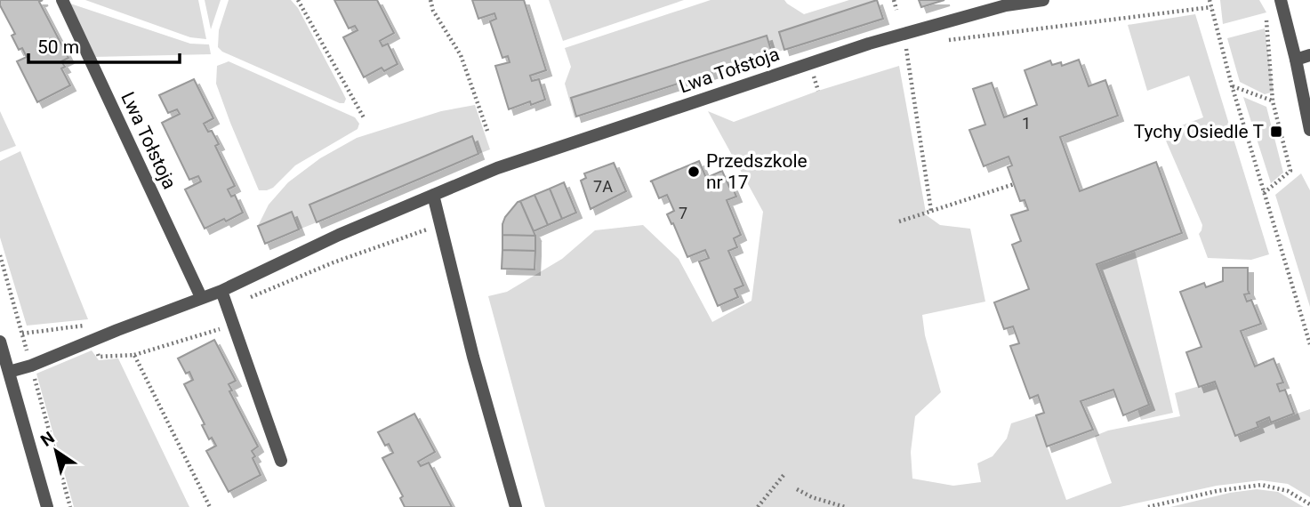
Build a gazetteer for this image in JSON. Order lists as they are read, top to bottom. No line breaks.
{"streets":{"street":["Lwa Tołstoja"]},"places":{"transit":["Tychy Osiedle T"],"other":["Przedszkole nr 17"]},"house_numbers":["1","7A","7"],"scale_bar":"50 m","north":"top left"}
